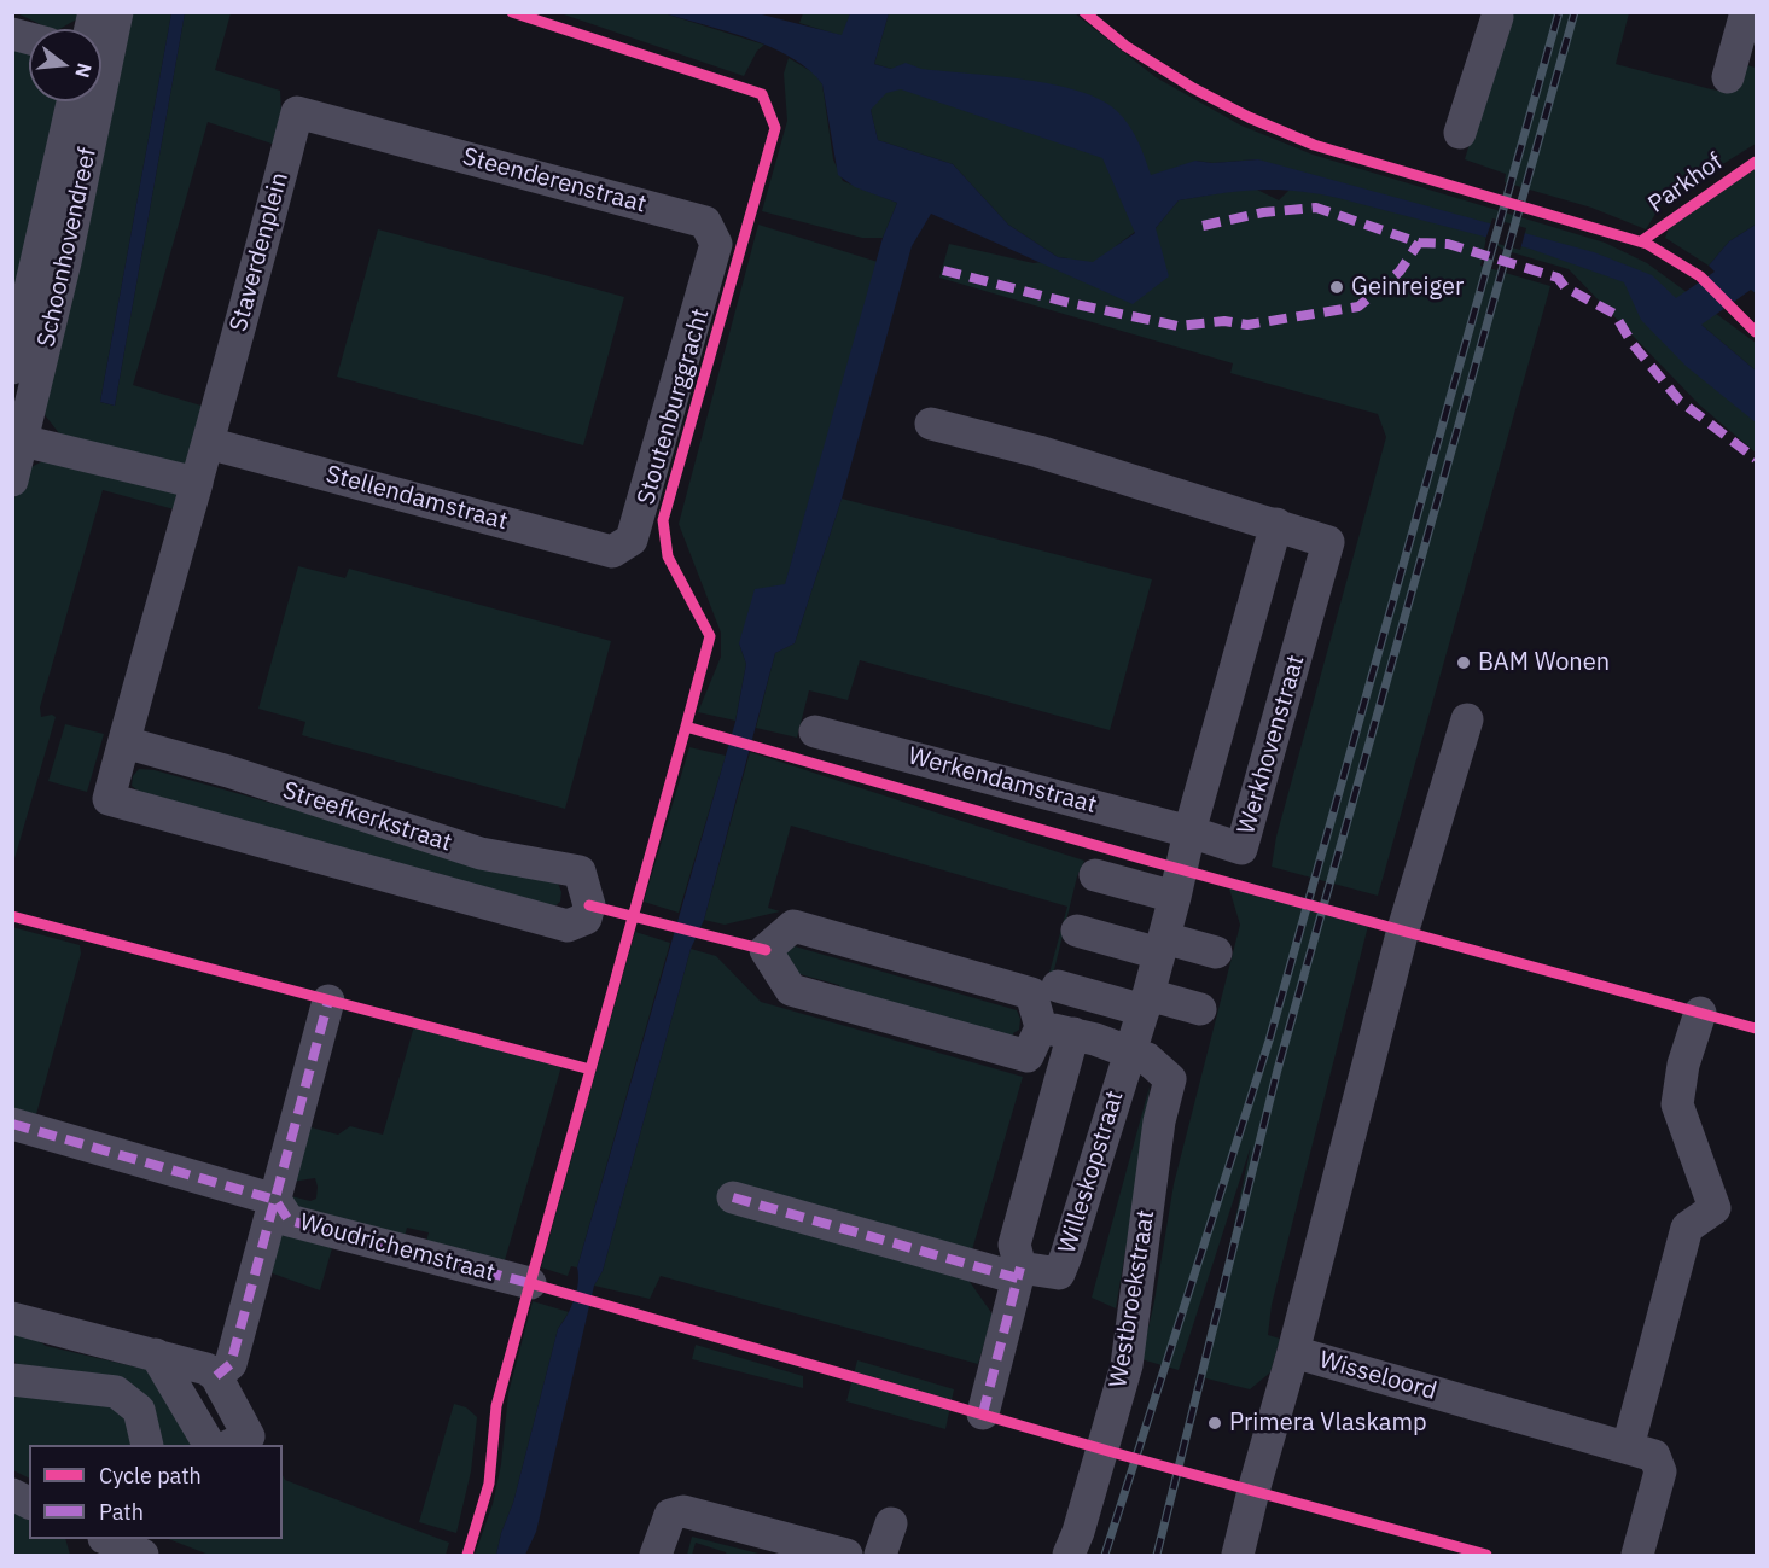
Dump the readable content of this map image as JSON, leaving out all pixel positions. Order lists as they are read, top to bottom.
{
  "streets": {
    "street": [
      "Steenderenstraat",
      "Schoonhovendreef",
      "Staverdenplein",
      "Stoutenburggracht",
      "Stellendamstraat",
      "Werkhovenstraat",
      "Werkendamstraat",
      "Streefkerkstraat",
      "Willeskopstraat",
      "Woudrichemstraat",
      "Westbroekstraat",
      "Wisseloord"
    ],
    "cycle path": ["Parkhof"]
  },
  "crossings": [
    ["Steenderenstraat", "Staverdenplein"],
    ["Steenderenstraat", "Stoutenburggracht"],
    ["Staverdenplein", "Stellendamstraat"],
    ["Staverdenplein", "Streefkerkstraat"],
    ["Stoutenburggracht", "Stellendamstraat"],
    ["Werkhovenstraat", "Werkendamstraat"],
    ["Willeskopstraat", "Westbroekstraat"]
  ],
  "places": ["Geinreiger", "BAM Wonen", "Primera Vlaskamp"],
  "legend": ["Cycle path", "Path"],
  "north": "right"
}
